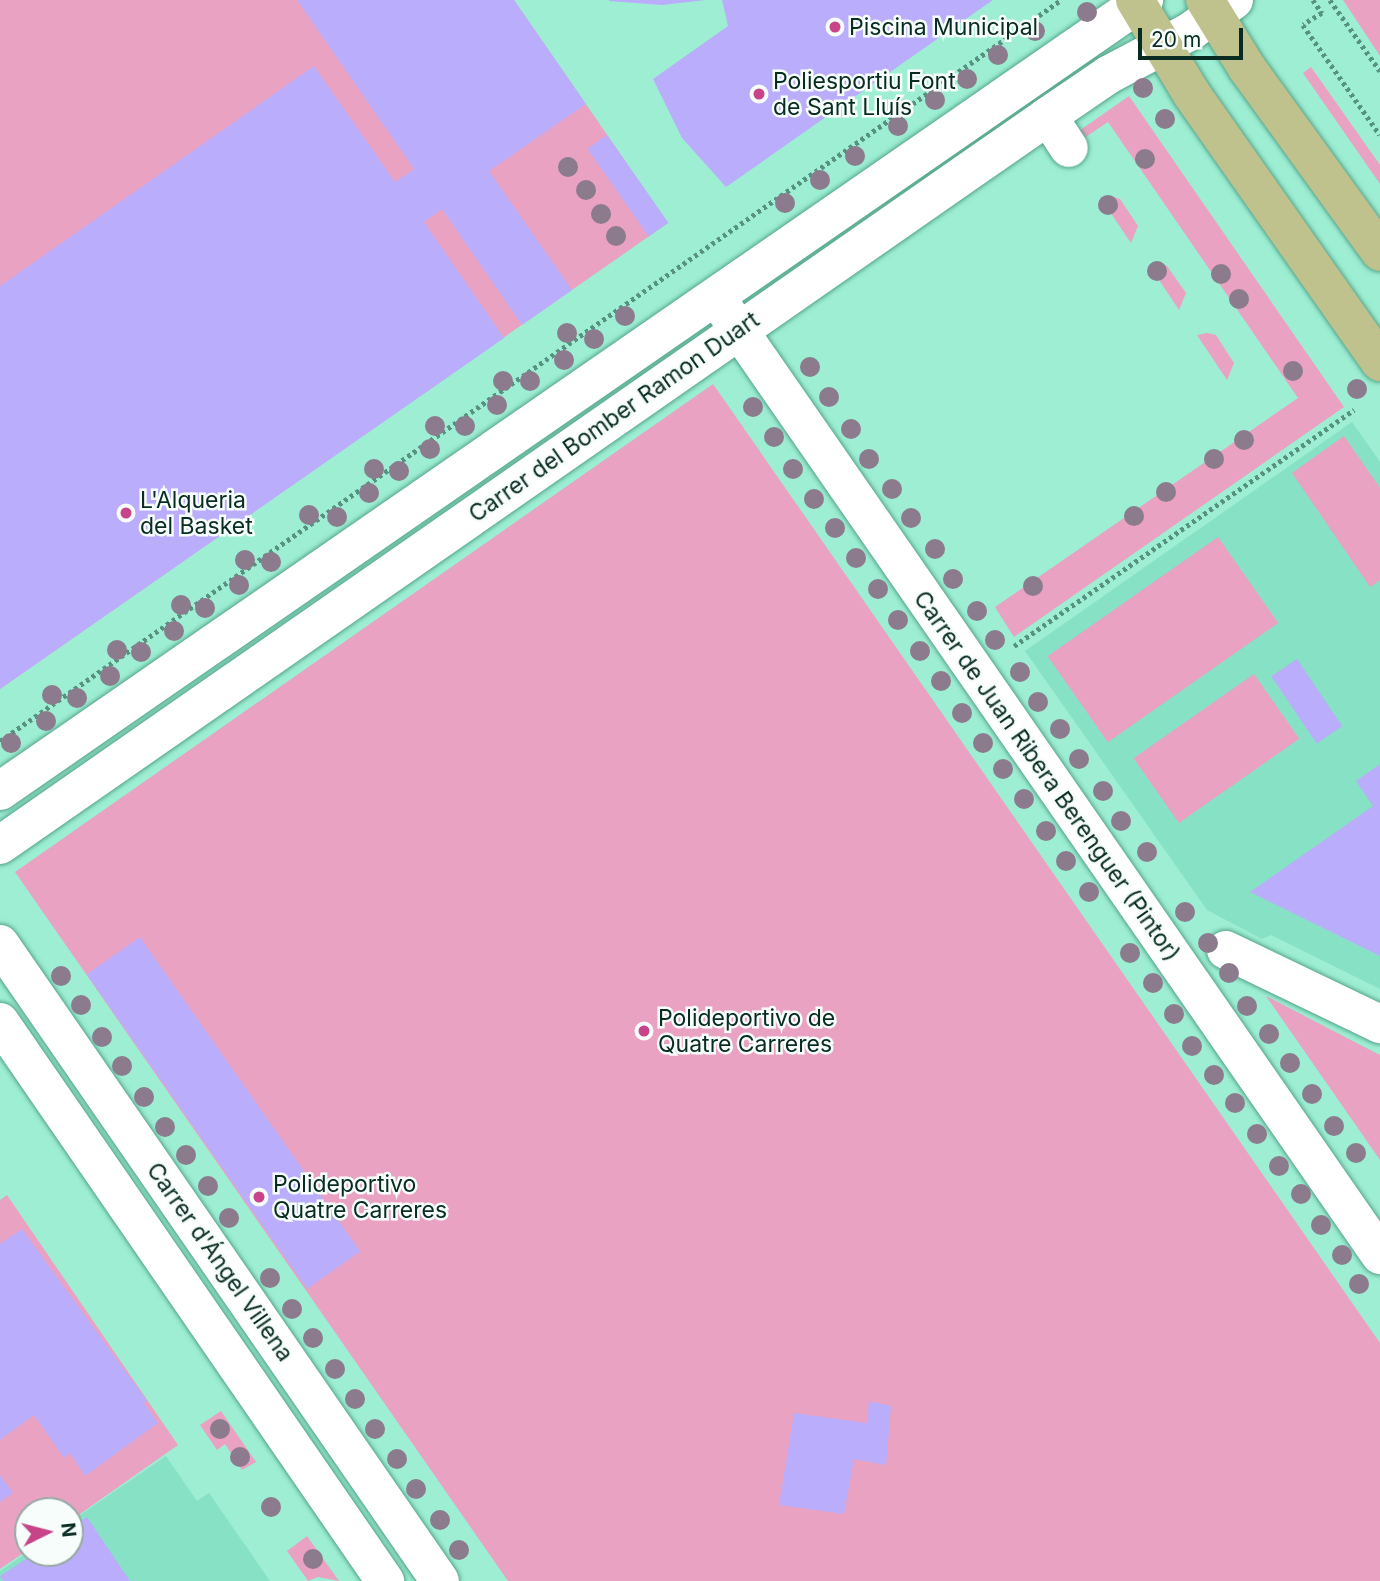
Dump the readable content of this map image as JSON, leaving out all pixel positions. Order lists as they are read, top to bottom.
{
  "streets": {
    "street": ["Carrer del Bomber Ramon Duart", "Carrer de Juan Ribera Berenguer (Pintor)", "Carrer d'Ángel Villena"]
  },
  "crossings": [
    ["Carrer del Bomber Ramon Duart", "Carrer de Juan Ribera Berenguer (Pintor)"]
  ],
  "places": [
    "Piscina Municipal",
    "Poliesportiu Font de Sant Lluís",
    "L'Alqueria del Basket",
    "Polideportivo de Quatre Carreres",
    "Polideportivo Quatre Carreres"
  ],
  "scale_bar": "20 m",
  "north": "right"
}
